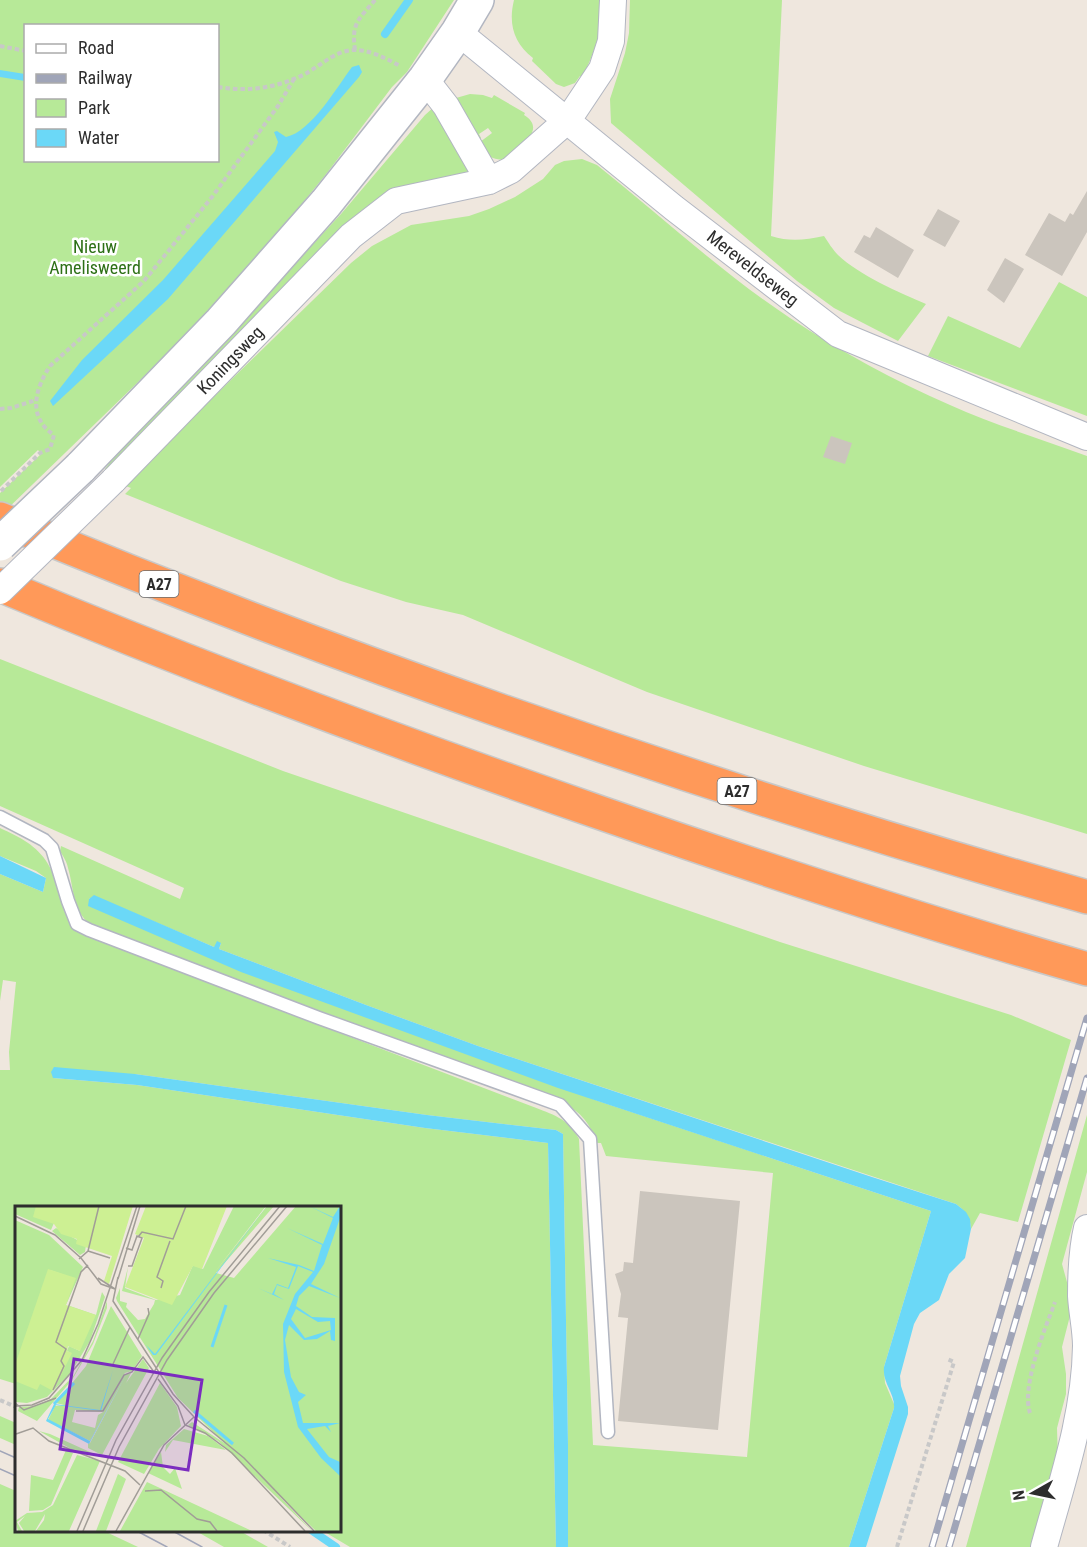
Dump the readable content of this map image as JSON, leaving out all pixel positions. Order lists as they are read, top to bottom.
{
  "streets": {
    "highway": ["A27"],
    "main road": ["Koningsweg"],
    "street": ["Mereveldseweg"]
  },
  "crossings": [
    ["Mereveldseweg", "Koningsweg"]
  ],
  "parks": ["Nieuw Amelisweerd"],
  "legend": [
    "Road",
    "Railway",
    "Park",
    "Water"
  ],
  "north": "left"
}
